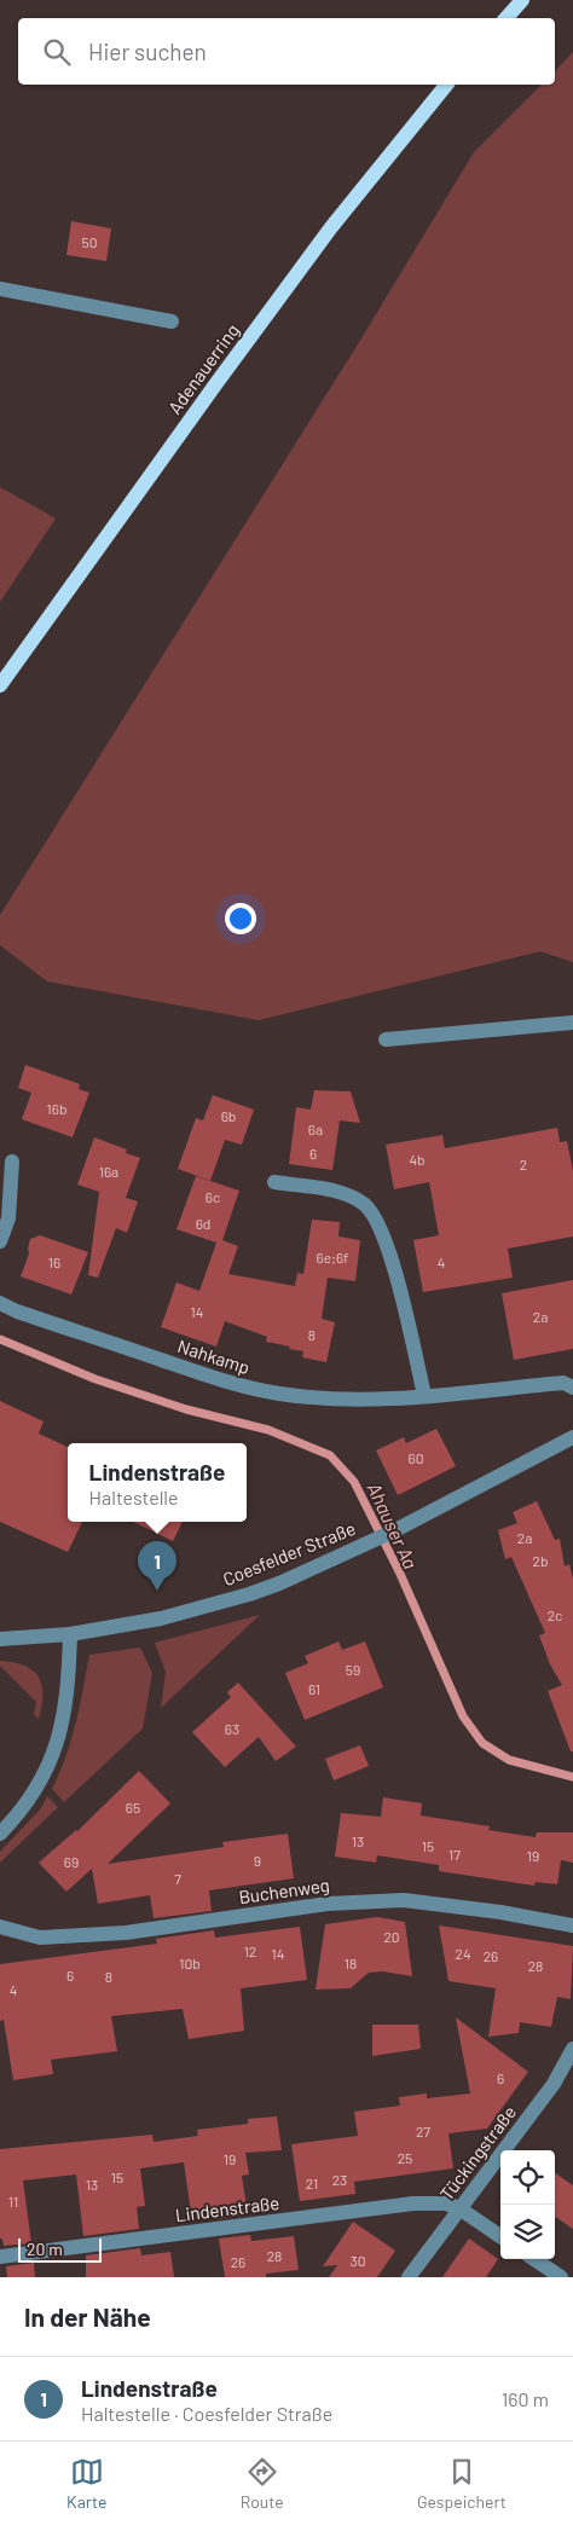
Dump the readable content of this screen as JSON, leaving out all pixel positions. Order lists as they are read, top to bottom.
{
  "streets": {
    "main road": ["Adenauerring"],
    "street": [
      "Nahkamp",
      "Coesfelder Straße",
      "Buchenweg",
      "Tückingstraße",
      "Lindenstraße"
    ]
  },
  "crossings": [
    ["Tückingstraße", "Lindenstraße"]
  ],
  "water": ["Ahauser Aa"],
  "house_numbers": [
    "50",
    "16b",
    "6b",
    "6a",
    "6",
    "4b",
    "2",
    "16a",
    "6c",
    "6d",
    "6e;6f",
    "16",
    "4",
    "14",
    "2a",
    "8",
    "60",
    "2a",
    "2b",
    "2c",
    "59",
    "61",
    "63",
    "65",
    "13",
    "15",
    "17",
    "19",
    "9",
    "69",
    "7",
    "20",
    "12",
    "14",
    "24",
    "26",
    "10b",
    "18",
    "28",
    "6",
    "8",
    "4",
    "6",
    "27",
    "25",
    "19",
    "15",
    "23",
    "21",
    "13",
    "11",
    "28",
    "30",
    "26"
  ],
  "scale_bar": "20 m",
  "page": {
    "search": "Hier suchen",
    "popup": ["Lindenstraße", "Haltestelle"],
    "pins": "1",
    "scale": "20 m",
    "heading": "In der Nähe",
    "list": [
      {
        "mark": "1",
        "name": "Lindenstraße",
        "note": "Haltestelle · Coesfelder Straße",
        "value": "160 m"
      }
    ],
    "nav": ["Karte", "Route", "Gespeichert"]
  }
}
